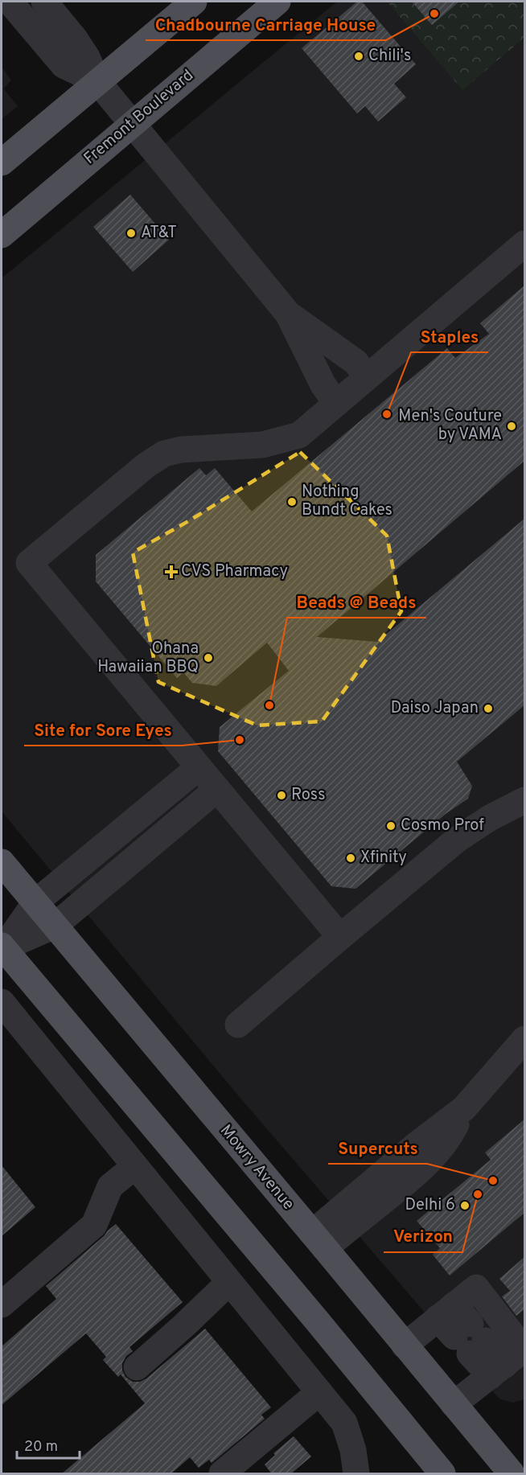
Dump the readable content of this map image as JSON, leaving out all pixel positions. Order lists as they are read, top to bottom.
{
  "streets": {
    "main road": ["Fremont Boulevard", "Mowry Avenue"]
  },
  "places": {
    "other": [
      "Chadbourne Carriage House",
      "Chili's",
      "AT&T",
      "Staples",
      "Men's Couture by VAMA",
      "Nothing Bundt Cakes",
      "Ohana Hawaiian BBQ",
      "Beads @ Beads",
      "Daiso Japan",
      "Site for Sore Eyes",
      "Ross",
      "Cosmo Prof",
      "Xfinity",
      "Supercuts",
      "Verizon",
      "Delhi 6"
    ],
    "health": ["CVS Pharmacy"]
  },
  "scale_bar": "20 m"
}
